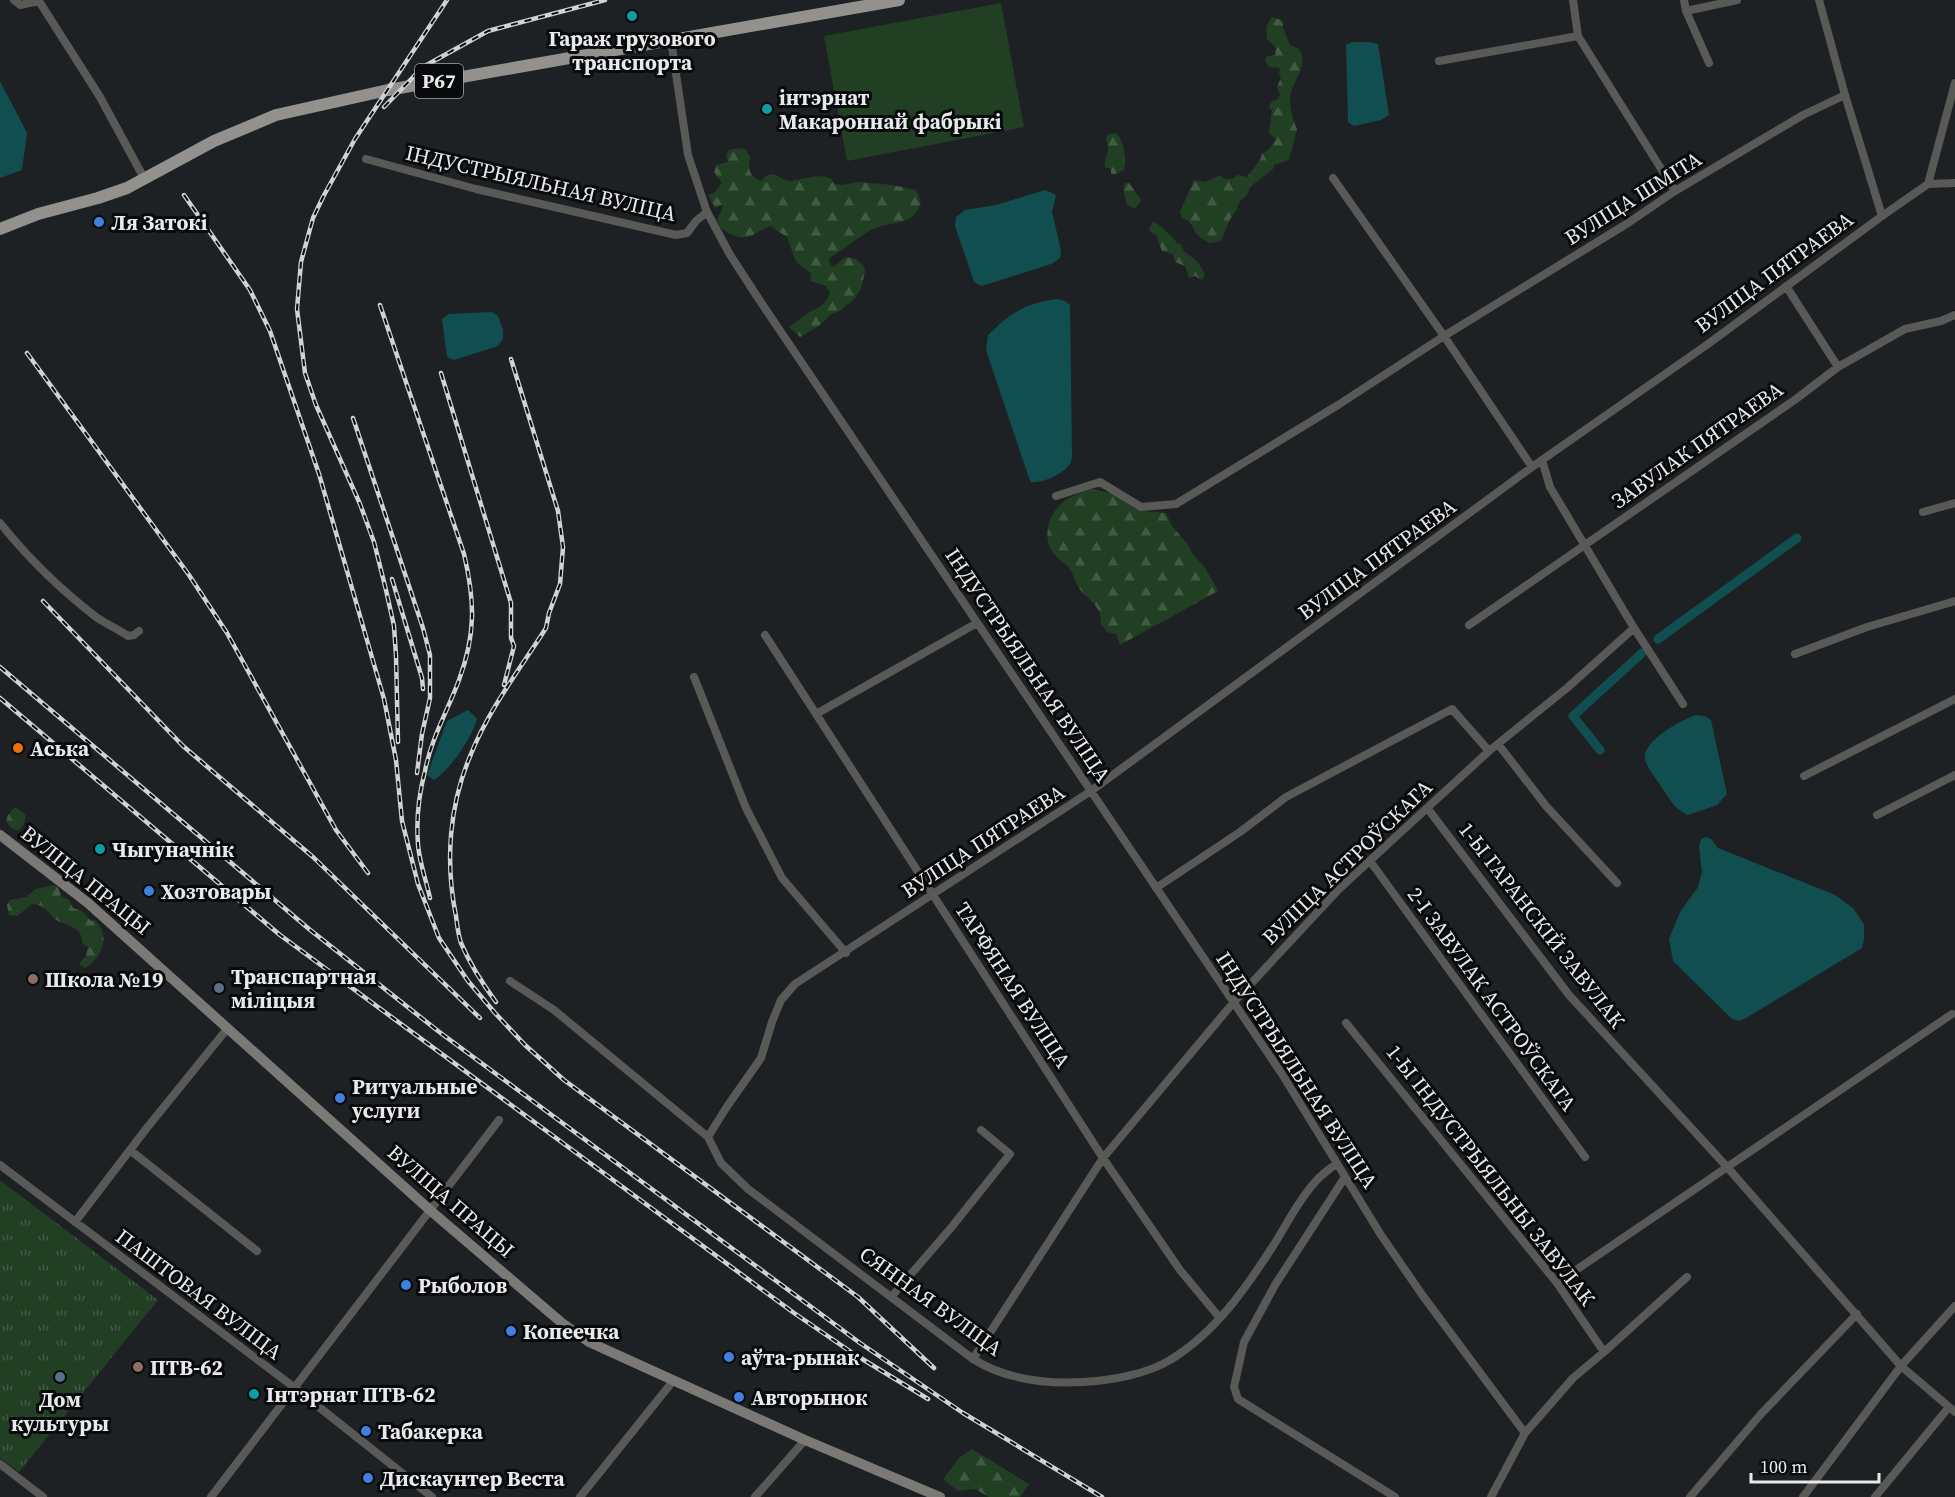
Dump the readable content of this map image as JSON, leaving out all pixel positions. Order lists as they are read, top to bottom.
{
  "streets": {
    "main road": ["Р67", "ВУЛІЦА ПРАЦЫ"],
    "street": [
      "ІНДУСТРЫЯЛЬНАЯ ВУЛІЦА",
      "ВУЛІЦА ШМІТА",
      "ВУЛІЦА ПЯТРАЕВА",
      "ЗАВУЛАК ПЯТРАЕВА",
      "ВУЛІЦА АСТРОЎСКАГА",
      "1-Ы ГАРАНСКІЙ ЗАВУЛАК",
      "ТАРФЯНАЯ ВУЛІЦА",
      "2-І ЗАВУЛАК АСТРОЎСКАГА",
      "1-Ы ІНДУСТРЫЯЛЬНЫ ЗАВУЛАК",
      "ПАШТОВАЯ ВУЛІЦА",
      "СЯННАЯ ВУЛІЦА"
    ]
  },
  "crossings": [
    ["ІНДУСТРЫЯЛЬНАЯ ВУЛІЦА", "ВУЛІЦА ПЯТРАЕВА"],
    ["ІНДУСТРЫЯЛЬНАЯ ВУЛІЦА", "ВУЛІЦА АСТРОЎСКАГА"],
    ["ІНДУСТРЫЯЛЬНАЯ ВУЛІЦА", "СЯННАЯ ВУЛІЦА"],
    ["ВУЛІЦА ПЯТРАЕВА", "ТАРФЯНАЯ ВУЛІЦА"],
    ["ВУЛІЦА ПЯТРАЕВА", "СЯННАЯ ВУЛІЦА"],
    ["ВУЛІЦА АСТРОЎСКАГА", "1-Ы ГАРАНСКІЙ ЗАВУЛАК"],
    ["ВУЛІЦА АСТРОЎСКАГА", "ТАРФЯНАЯ ВУЛІЦА"],
    ["ВУЛІЦА АСТРОЎСКАГА", "2-І ЗАВУЛАК АСТРОЎСКАГА"],
    ["ВУЛІЦА АСТРОЎСКАГА", "СЯННАЯ ВУЛІЦА"],
    ["ТАРФЯНАЯ ВУЛІЦА", "СЯННАЯ ВУЛІЦА"]
  ],
  "places": [
    "Гараж грузового транспорта",
    "інтэрнат Макароннай фабрыкі",
    "Ля Затокі",
    "Аська",
    "Чыгуначнік",
    "Хозтовары",
    "Школа №19",
    "Транспартная міліцыя",
    "Ритуальные услуги",
    "Рыболов",
    "Копеечка",
    "аўта-рынак",
    "ПТВ-62",
    "Дом культуры",
    "Інтэрнат ПТВ-62",
    "Авторынок",
    "Табакерка",
    "Дискаунтер Веста"
  ],
  "scale_bar": "100 m"
}
